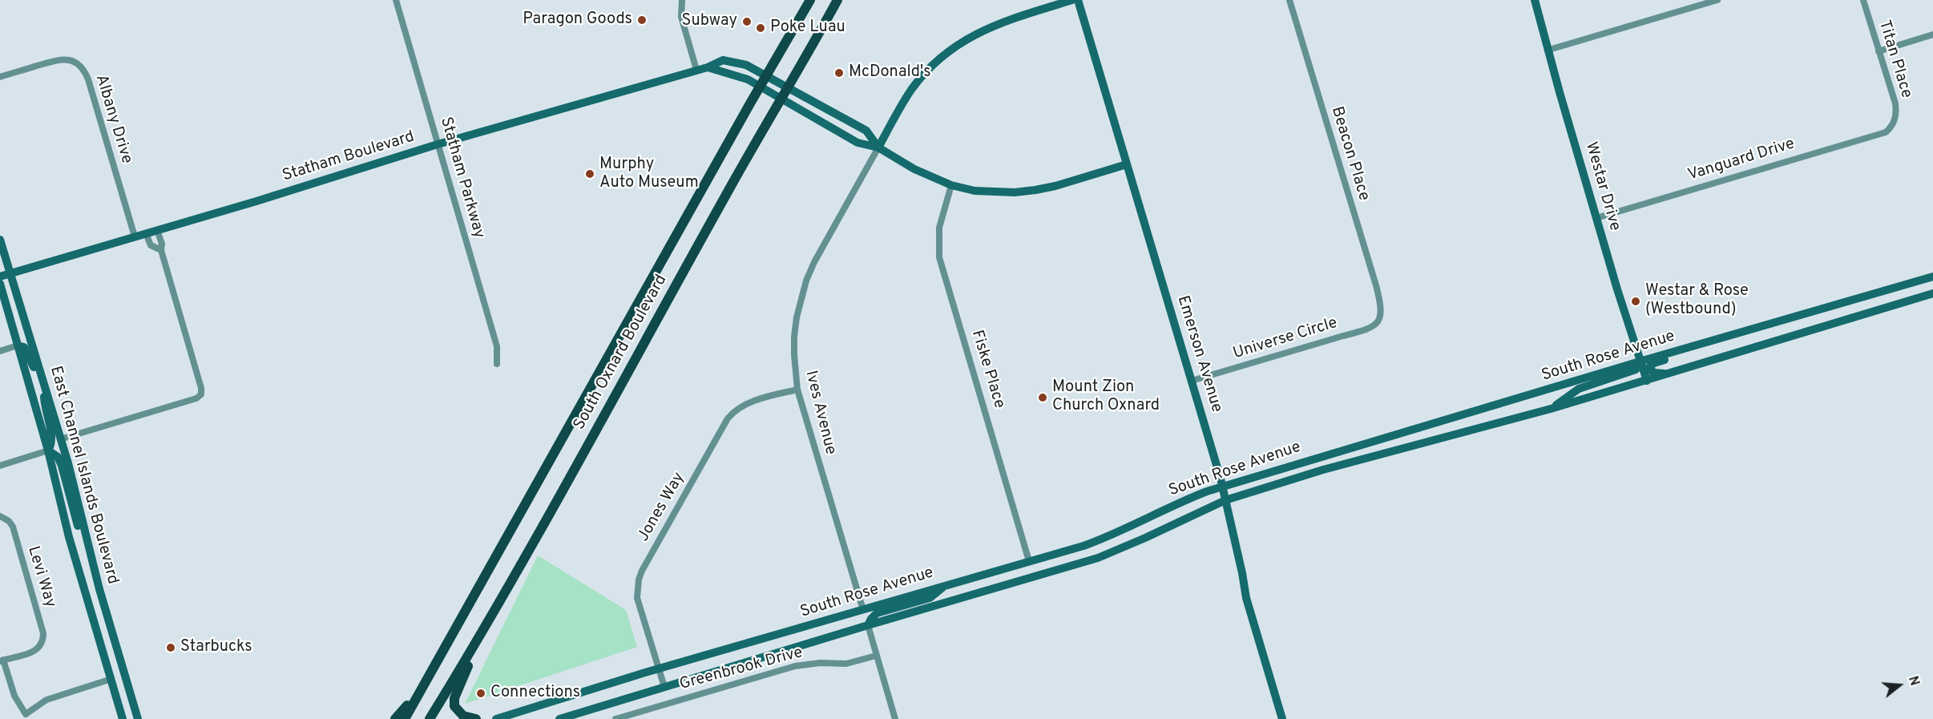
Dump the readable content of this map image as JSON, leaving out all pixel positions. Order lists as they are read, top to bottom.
{
  "streets": {
    "main road": [
      "Statham Boulevard",
      "Westar Drive",
      "South Oxnard Boulevard",
      "Emerson Avenue",
      "South Rose Avenue",
      "East Channel Islands Boulevard"
    ],
    "street": [
      "Titan Place",
      "Albany Drive",
      "Beacon Place",
      "Vanguard Drive",
      "Statham Parkway",
      "Universe Circle",
      "Fiske Place",
      "Ives Avenue",
      "Jones Way",
      "Levi Way",
      "Greenbrook Drive"
    ]
  },
  "crossings": [
    ["Titan Place", "Vanguard Drive"],
    ["Albany Drive", "Statham Boulevard"],
    ["Beacon Place", "Universe Circle"],
    ["Statham Boulevard", "Statham Parkway"],
    ["Statham Boulevard", "South Oxnard Boulevard"],
    ["Statham Boulevard", "Emerson Avenue"],
    ["Statham Boulevard", "Fiske Place"],
    ["Statham Boulevard", "Ives Avenue"],
    ["Statham Boulevard", "East Channel Islands Boulevard"],
    ["Vanguard Drive", "Westar Drive"],
    ["Westar Drive", "South Rose Avenue"],
    ["Universe Circle", "Emerson Avenue"],
    ["Emerson Avenue", "South Rose Avenue"],
    ["South Rose Avenue", "Fiske Place"],
    ["South Rose Avenue", "Ives Avenue"],
    ["South Rose Avenue", "Jones Way"],
    ["Ives Avenue", "Jones Way"]
  ],
  "places": [
    "Paragon Goods",
    "Subway",
    "Poke Luau",
    "McDonald's",
    "Murphy Auto Museum",
    "Westar & Rose (Westbound)",
    "Mount Zion Church Oxnard",
    "Starbucks",
    "Connections"
  ],
  "north": "right"
}
